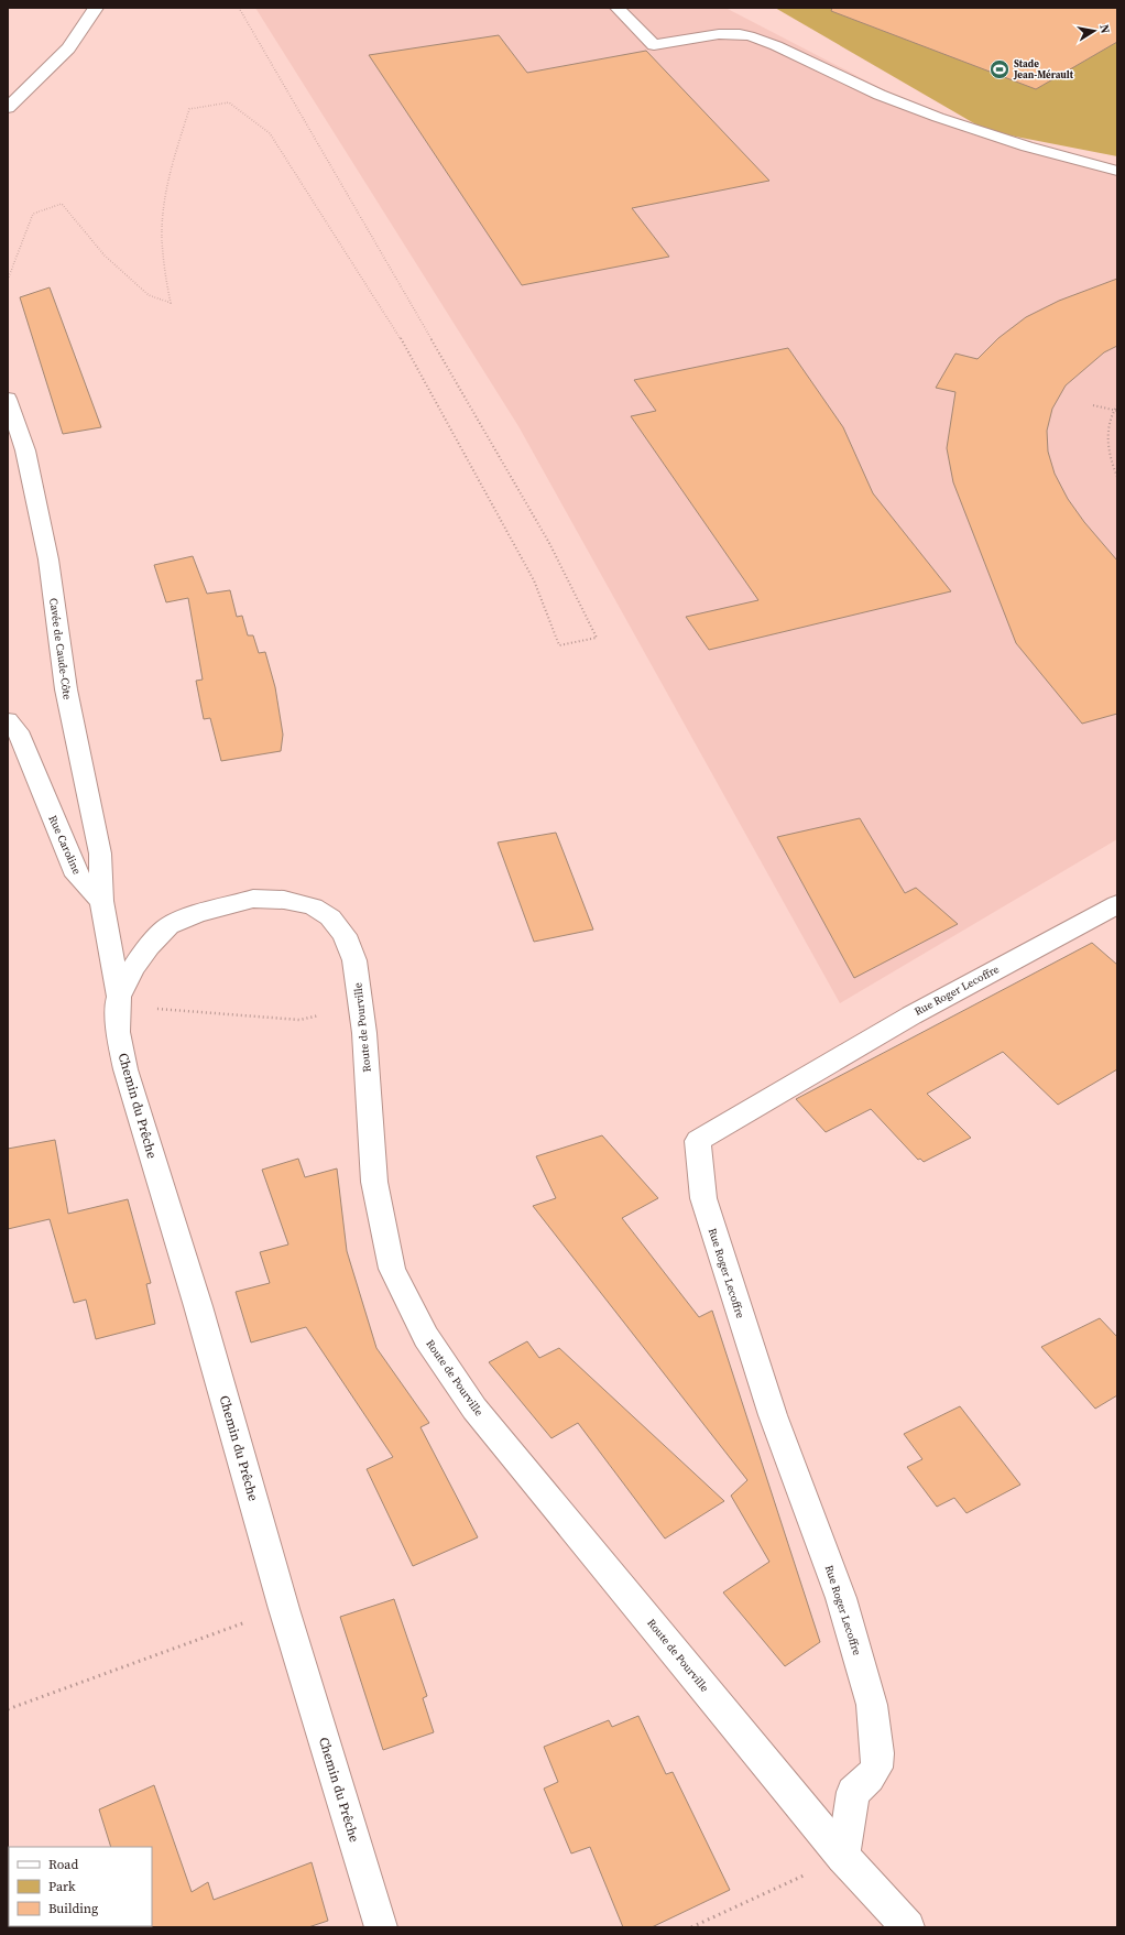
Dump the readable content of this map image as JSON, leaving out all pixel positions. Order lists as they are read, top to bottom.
{
  "streets": {
    "street": [
      "Cavée de Caude-Côte",
      "Rue Caroline",
      "Rue Roger Lecoffre",
      "Route de Pourville",
      "Chemin du Prêche"
    ]
  },
  "crossings": [
    ["Cavée de Caude-Côte", "Rue Caroline"],
    ["Rue Roger Lecoffre", "Route de Pourville"],
    ["Route de Pourville", "Chemin du Prêche"]
  ],
  "places": {
    "sports": ["Stade Jean-Mérault"]
  },
  "legend": ["Road", "Park", "Building"],
  "north": "right"
}
